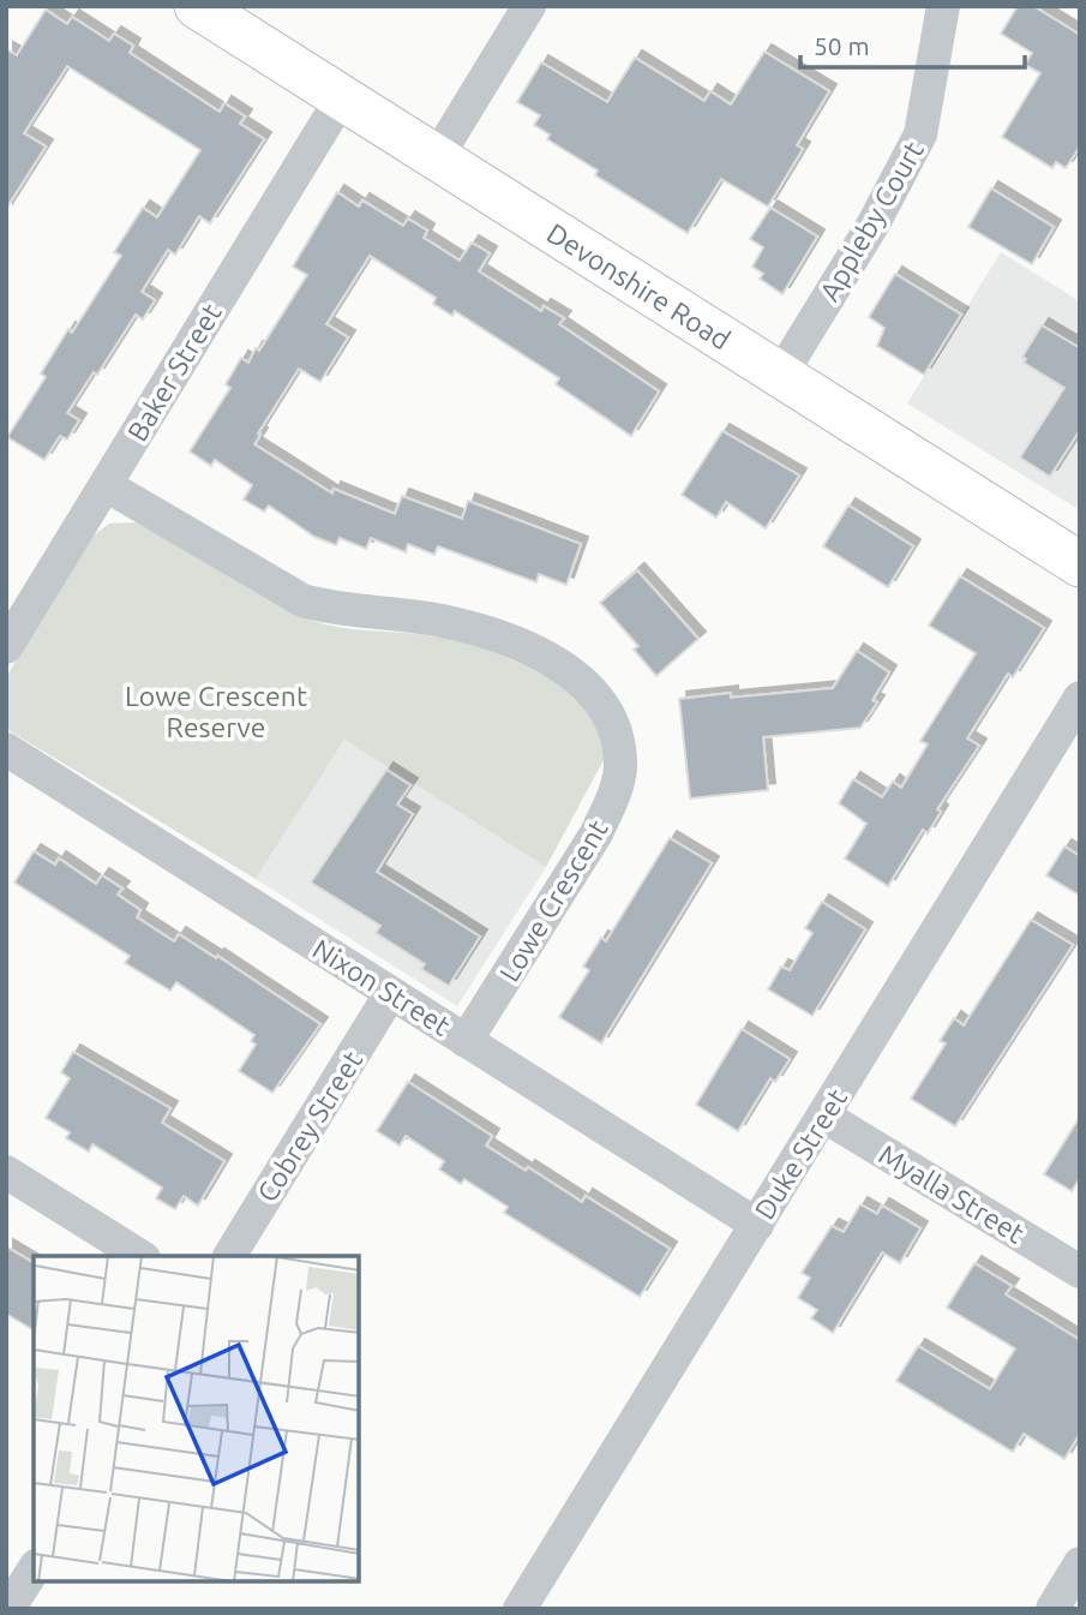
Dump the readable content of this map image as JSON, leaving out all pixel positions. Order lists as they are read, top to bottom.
{
  "streets": {
    "main road": ["Devonshire Road"],
    "street": [
      "Appleby Court",
      "Baker Street",
      "Lowe Crescent",
      "Nixon Street",
      "Cobrey Street",
      "Duke Street",
      "Myalla Street"
    ]
  },
  "crossings": [
    ["Appleby Court", "Devonshire Road"],
    ["Devonshire Road", "Baker Street"],
    ["Baker Street", "Lowe Crescent"],
    ["Lowe Crescent", "Nixon Street"],
    ["Nixon Street", "Cobrey Street"],
    ["Nixon Street", "Duke Street"],
    ["Duke Street", "Myalla Street"]
  ],
  "parks": ["Lowe Crescent Reserve"],
  "scale_bar": "50 m"
}
